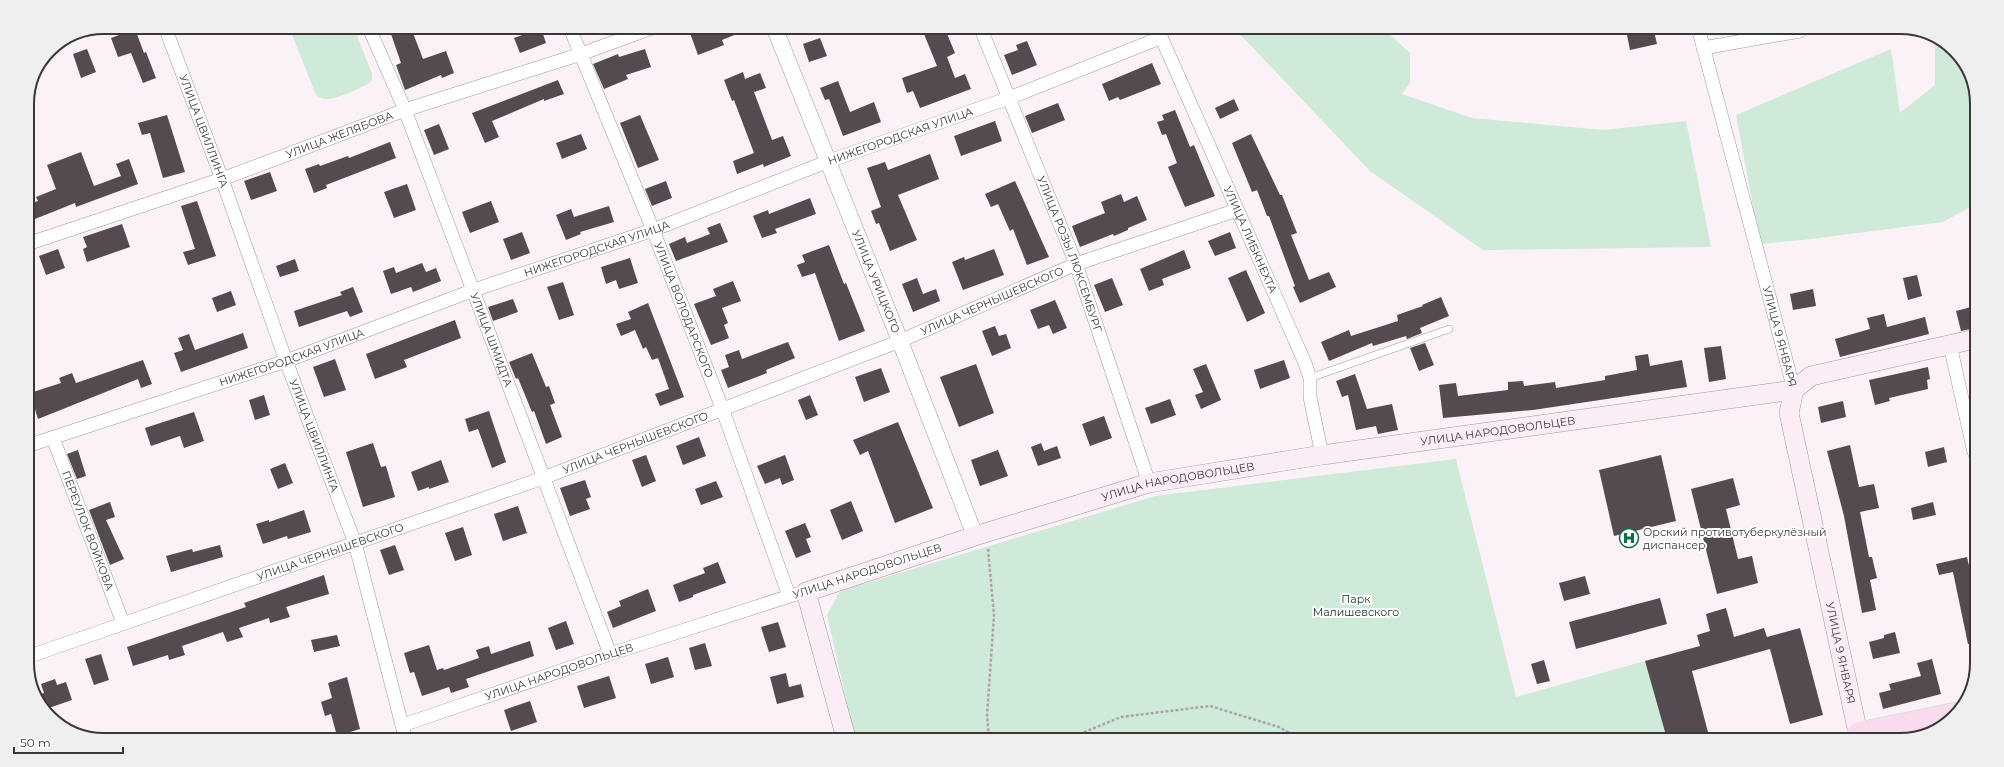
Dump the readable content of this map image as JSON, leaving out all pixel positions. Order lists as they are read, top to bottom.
{
  "streets": {
    "main road": ["УЛИЦА 9 ЯНВАРЯ", "УЛИЦА НАРОДОВОЛЬЦЕВ"],
    "street": [
      "УЛИЦА ЦВИЛЛИНГА",
      "УЛИЦА ЖЕЛЯБОВА",
      "НИЖЕГОРОДСКАЯ УЛИЦА",
      "УЛИЦА ЛИБКНЕХТА",
      "УЛИЦА РОЗЫ ЛЮКСЕМБУРГ",
      "УЛИЦА УРИЦКОГО",
      "УЛИЦА ЧЕРНЫШЕВСКОГО",
      "УЛИЦА ВОЛОДАРСКОГО",
      "УЛИЦА ШМИДТА",
      "ПЕРЕУЛОК ВОЙКОВА"
    ]
  },
  "crossings": [
    ["УЛИЦА ЦВИЛЛИНГА", "УЛИЦА ЖЕЛЯБОВА"],
    ["УЛИЦА ЦВИЛЛИНГА", "НИЖЕГОРОДСКАЯ УЛИЦА"],
    ["УЛИЦА ЦВИЛЛИНГА", "УЛИЦА ЧЕРНЫШЕВСКОГО"],
    ["УЛИЦА ЦВИЛЛИНГА", "УЛИЦА НАРОДОВОЛЬЦЕВ"],
    ["УЛИЦА ЖЕЛЯБОВА", "УЛИЦА ВОЛОДАРСКОГО"],
    ["УЛИЦА ЖЕЛЯБОВА", "УЛИЦА ШМИДТА"],
    ["НИЖЕГОРОДСКАЯ УЛИЦА", "УЛИЦА ЛИБКНЕХТА"],
    ["НИЖЕГОРОДСКАЯ УЛИЦА", "УЛИЦА РОЗЫ ЛЮКСЕМБУРГ"],
    ["НИЖЕГОРОДСКАЯ УЛИЦА", "УЛИЦА УРИЦКОГО"],
    ["НИЖЕГОРОДСКАЯ УЛИЦА", "УЛИЦА ВОЛОДАРСКОГО"],
    ["НИЖЕГОРОДСКАЯ УЛИЦА", "УЛИЦА ШМИДТА"],
    ["НИЖЕГОРОДСКАЯ УЛИЦА", "ПЕРЕУЛОК ВОЙКОВА"],
    ["УЛИЦА ЛИБКНЕХТА", "УЛИЦА ЧЕРНЫШЕВСКОГО"],
    ["УЛИЦА ЛИБКНЕХТА", "УЛИЦА НАРОДОВОЛЬЦЕВ"],
    ["УЛИЦА РОЗЫ ЛЮКСЕМБУРГ", "УЛИЦА ЧЕРНЫШЕВСКОГО"],
    ["УЛИЦА РОЗЫ ЛЮКСЕМБУРГ", "УЛИЦА НАРОДОВОЛЬЦЕВ"],
    ["УЛИЦА УРИЦКОГО", "УЛИЦА ЧЕРНЫШЕВСКОГО"],
    ["УЛИЦА УРИЦКОГО", "УЛИЦА НАРОДОВОЛЬЦЕВ"],
    ["УЛИЦА ЧЕРНЫШЕВСКОГО", "УЛИЦА ВОЛОДАРСКОГО"],
    ["УЛИЦА ЧЕРНЫШЕВСКОГО", "УЛИЦА ШМИДТА"],
    ["УЛИЦА ЧЕРНЫШЕВСКОГО", "ПЕРЕУЛОК ВОЙКОВА"],
    ["УЛИЦА ВОЛОДАРСКОГО", "УЛИЦА НАРОДОВОЛЬЦЕВ"],
    ["УЛИЦА 9 ЯНВАРЯ", "УЛИЦА НАРОДОВОЛЬЦЕВ"],
    ["УЛИЦА ШМИДТА", "УЛИЦА НАРОДОВОЛЬЦЕВ"]
  ],
  "parks": ["Парк Малишевского"],
  "places": {
    "hospital": ["Орский противотуберкулёзный диспансер"]
  },
  "scale_bar": "50 m"
}
